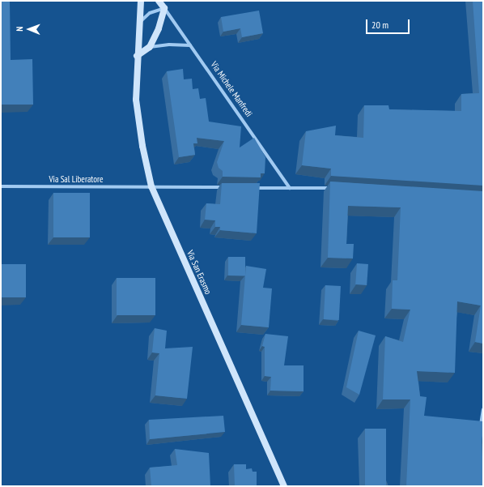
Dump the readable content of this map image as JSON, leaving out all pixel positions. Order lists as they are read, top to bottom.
{
  "streets": {
    "main road": ["Via Michele Manfredi", "Via San Erasmo"],
    "street": ["Via Sal Liberatore"]
  },
  "crossings": [
    ["Via Sal Liberatore", "Via San Erasmo"]
  ],
  "scale_bar": "20 m",
  "north": "left"
}
